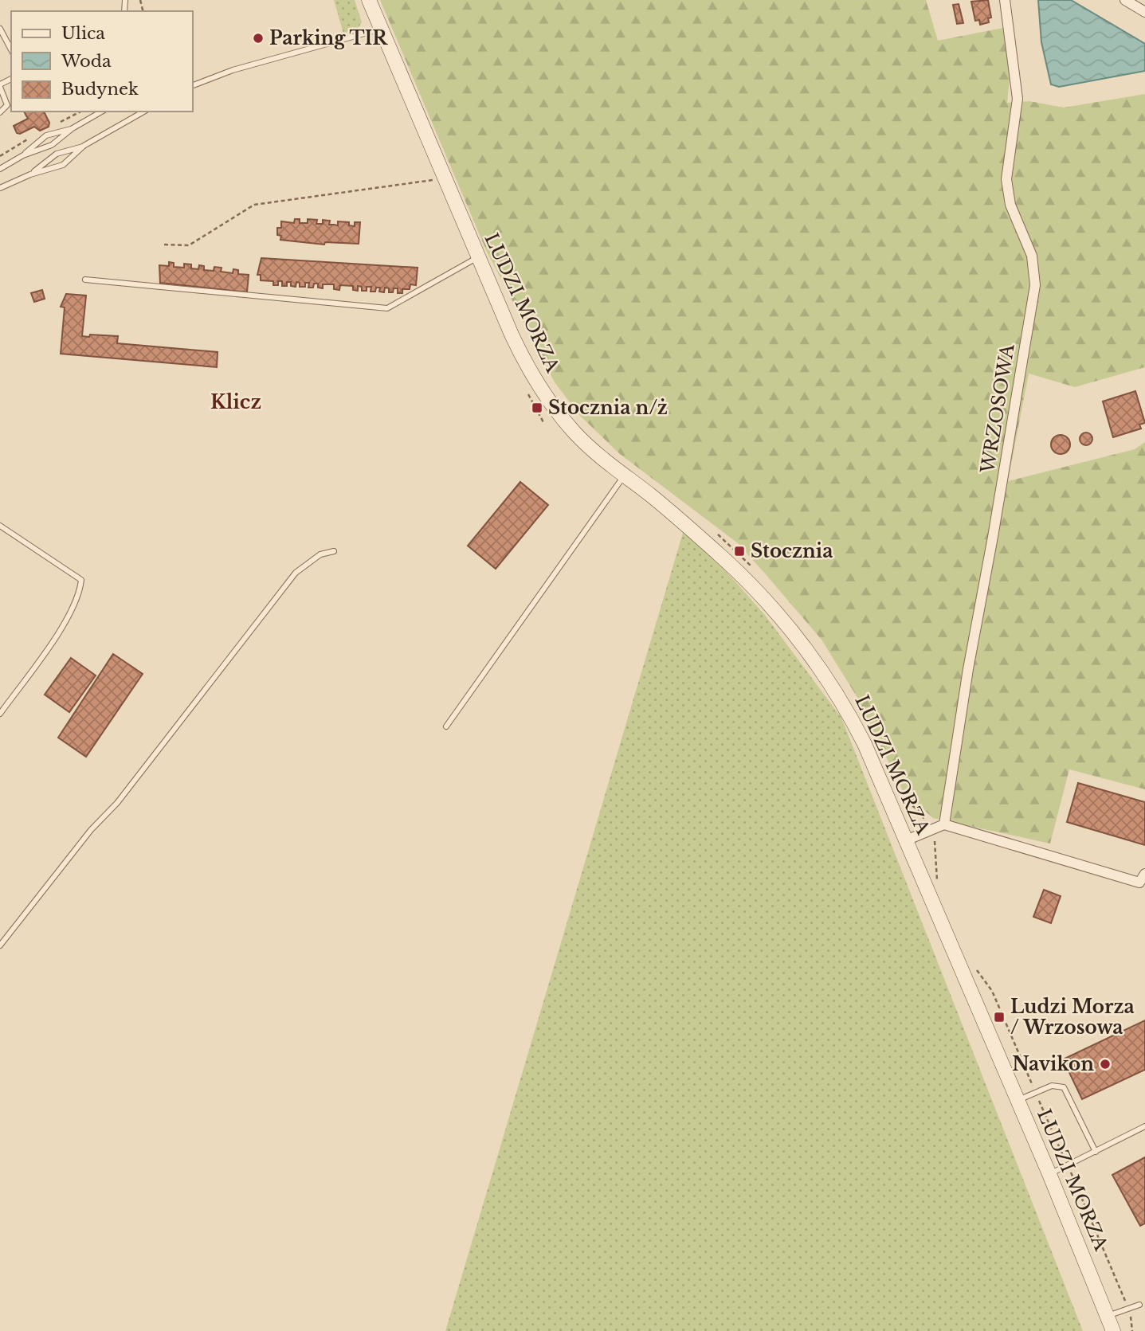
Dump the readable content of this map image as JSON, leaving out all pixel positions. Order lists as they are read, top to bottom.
{
  "streets": {
    "street": ["LUDZI MORZA", "WRZOSOWA"]
  },
  "districts": ["Klicz"],
  "places": {
    "other": ["Parking TIR", "Navikon"],
    "transit": ["Stocznia n/ż", "Stocznia", "Ludzi Morza / Wrzosowa"]
  },
  "legend": ["Ulica", "Woda", "Budynek"]
}
